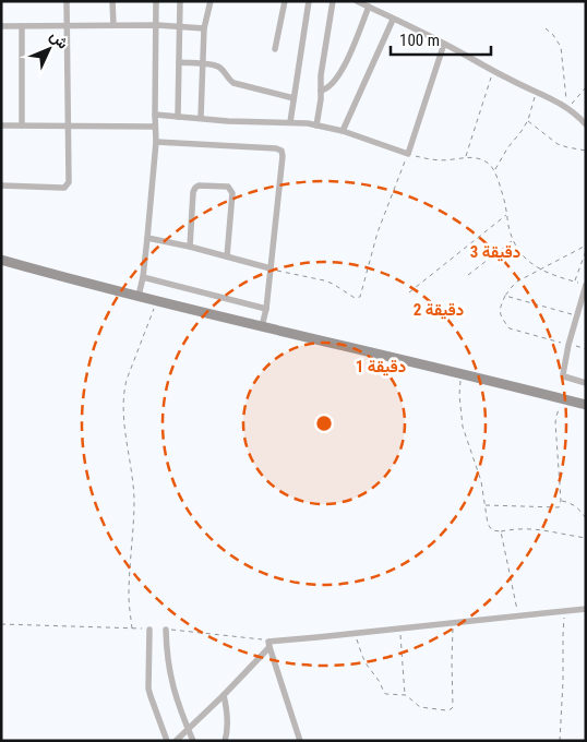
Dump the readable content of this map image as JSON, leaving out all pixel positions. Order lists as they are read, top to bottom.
{
  "scale_bar": "100 m",
  "north": "top right",
  "rings": ["3 دقيقة", "2 دقيقة", "1 دقيقة"]
}
